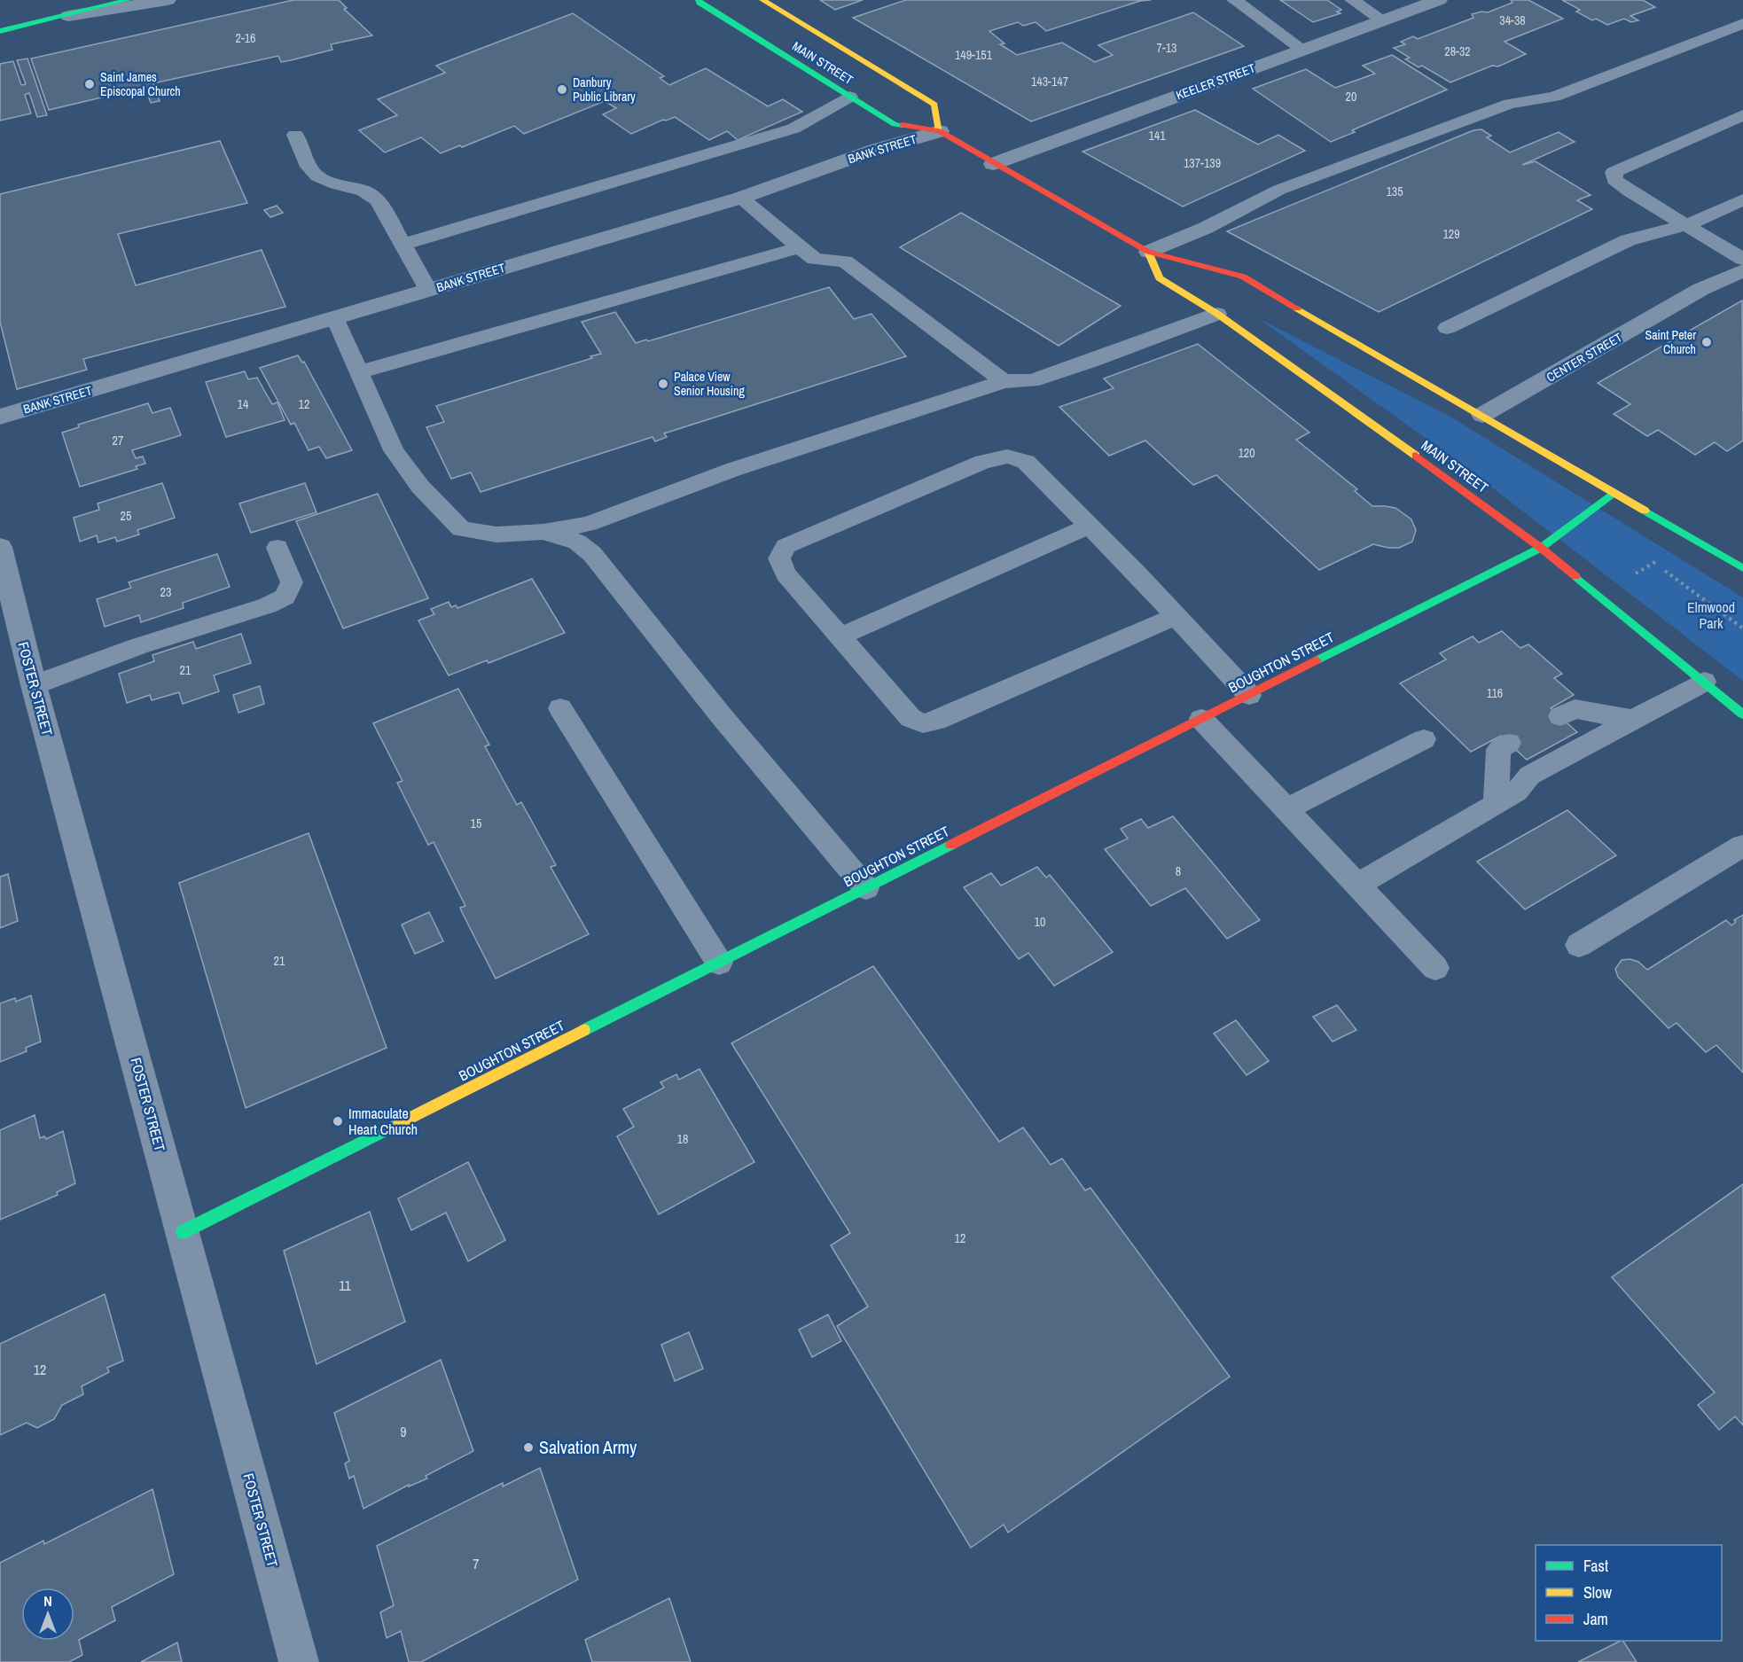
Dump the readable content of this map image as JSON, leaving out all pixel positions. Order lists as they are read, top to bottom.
{
  "streets": {
    "main road": ["MAIN STREET", "BOUGHTON STREET"],
    "street": [
      "KEELER STREET",
      "BANK STREET",
      "CENTER STREET",
      "FOSTER STREET"
    ]
  },
  "crossings": [
    ["MAIN STREET", "KEELER STREET"],
    ["MAIN STREET", "BANK STREET"],
    ["MAIN STREET", "CENTER STREET"],
    ["MAIN STREET", "BOUGHTON STREET"],
    ["BOUGHTON STREET", "FOSTER STREET"]
  ],
  "parks": ["Elmwood Park"],
  "places": [
    "Saint James Episcopal Church",
    "Danbury Public Library",
    "Saint Peter Church",
    "Palace View Senior Housing",
    "Immaculate Heart Church",
    "Salvation Army"
  ],
  "house_numbers": [
    "34-38",
    "2-16",
    "7-13",
    "28-32",
    "149-151",
    "143-147",
    "20",
    "141",
    "137-139",
    "135",
    "129",
    "14",
    "12",
    "27",
    "120",
    "25",
    "23",
    "21",
    "116",
    "15",
    "8",
    "10",
    "21",
    "18",
    "12",
    "11",
    "12",
    "9",
    "7"
  ],
  "legend": ["Fast", "Slow", "Jam"],
  "north": "top"
}
